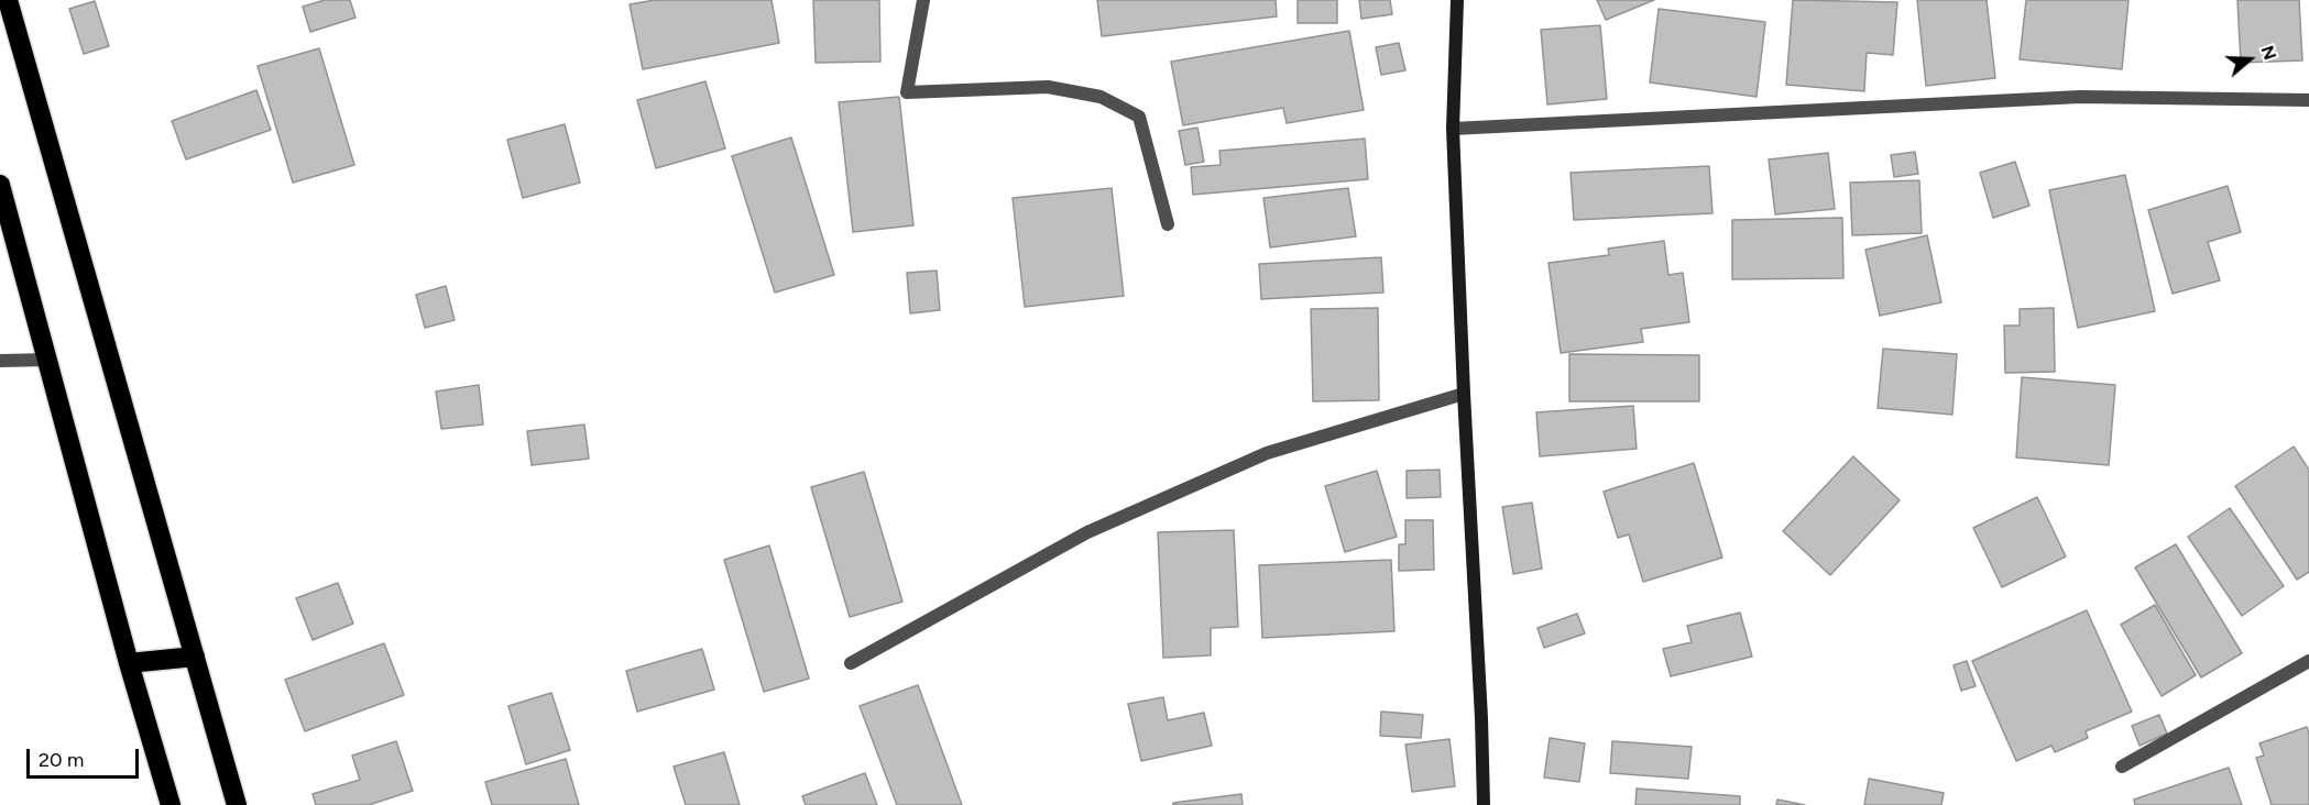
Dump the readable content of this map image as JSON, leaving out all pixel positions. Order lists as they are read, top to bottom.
{
  "scale_bar": "20 m",
  "north": "right"
}
